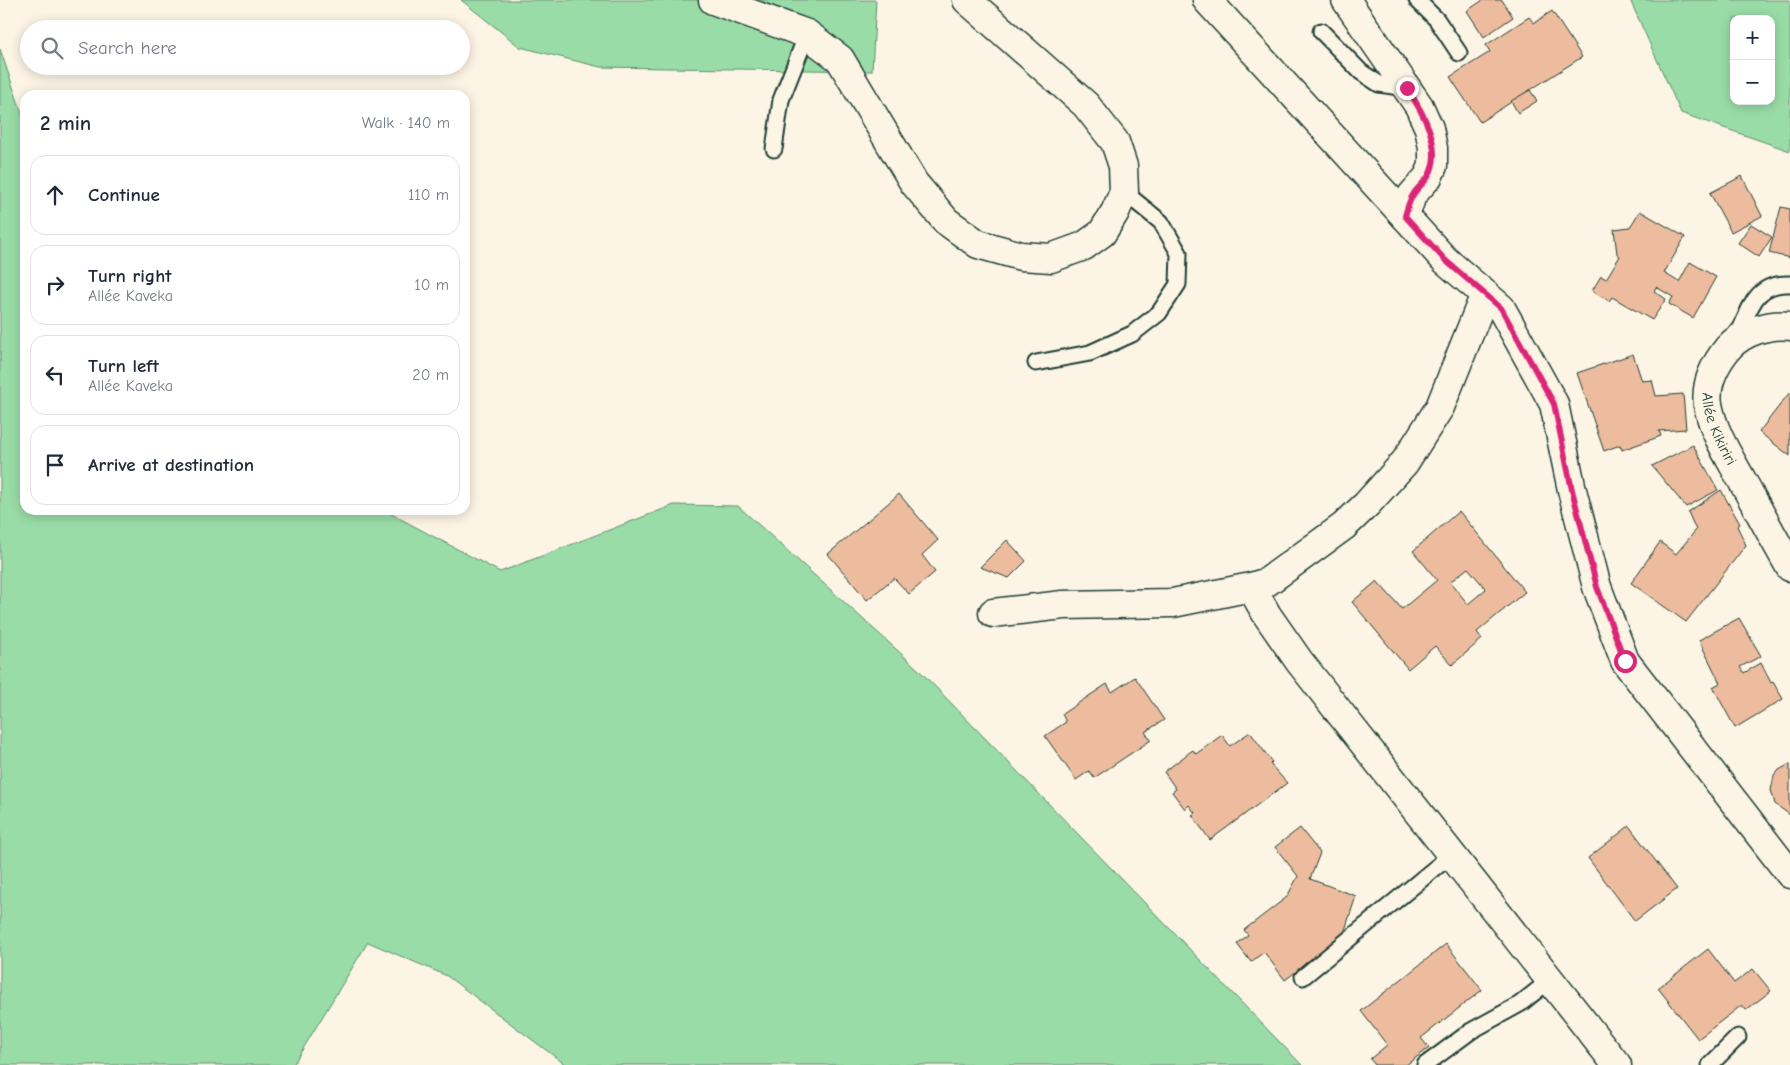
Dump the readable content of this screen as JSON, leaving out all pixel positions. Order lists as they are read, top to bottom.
{
  "streets": {
    "street": ["Allée Kikiriri"]
  },
  "page": {
    "map_buttons": ["+", "−"],
    "search": "Search here",
    "heading": ["2 min", "Walk · 140 m"],
    "list": [
      ["Continue", "110 m"],
      ["Turn right", "Allée Kaveka", "10 m"],
      ["Turn left", "Allée Kaveka", "20 m"],
      "Arrive at destination"
    ]
  }
}
